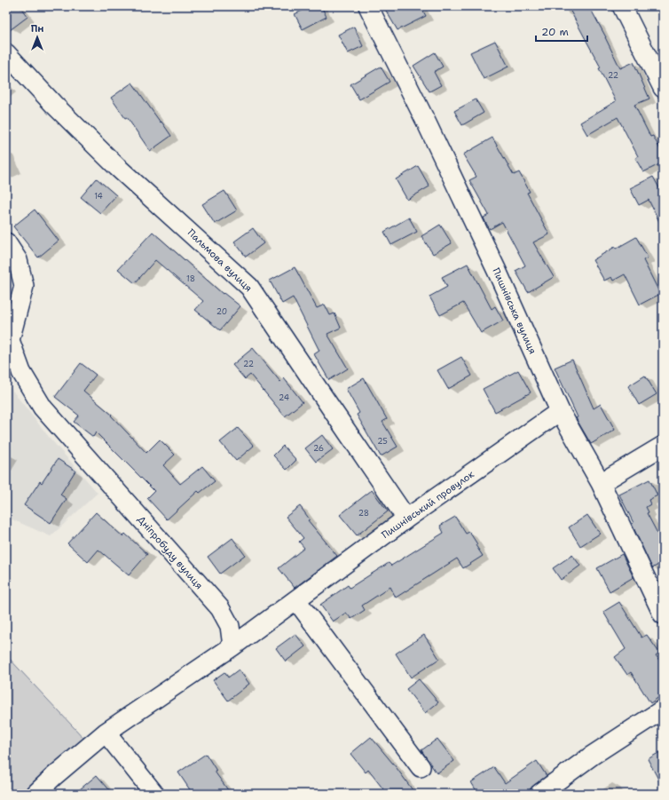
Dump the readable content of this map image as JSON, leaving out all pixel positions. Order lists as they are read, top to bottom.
{
  "streets": {
    "street": [
      "Пальмова вулиця",
      "Пишнівська вулиця",
      "Пишнівський провулок",
      "Дніпробуду вулиця"
    ]
  },
  "crossings": [
    ["Пальмова вулиця", "Пишнівський провулок"],
    ["Пишнівська вулиця", "Пишнівський провулок"],
    ["Пишнівський провулок", "Дніпробуду вулиця"]
  ],
  "house_numbers": [
    "22",
    "14",
    "18",
    "20",
    "22",
    "24",
    "25",
    "26",
    "28"
  ],
  "scale_bar": "20 m",
  "north": "top"
}
